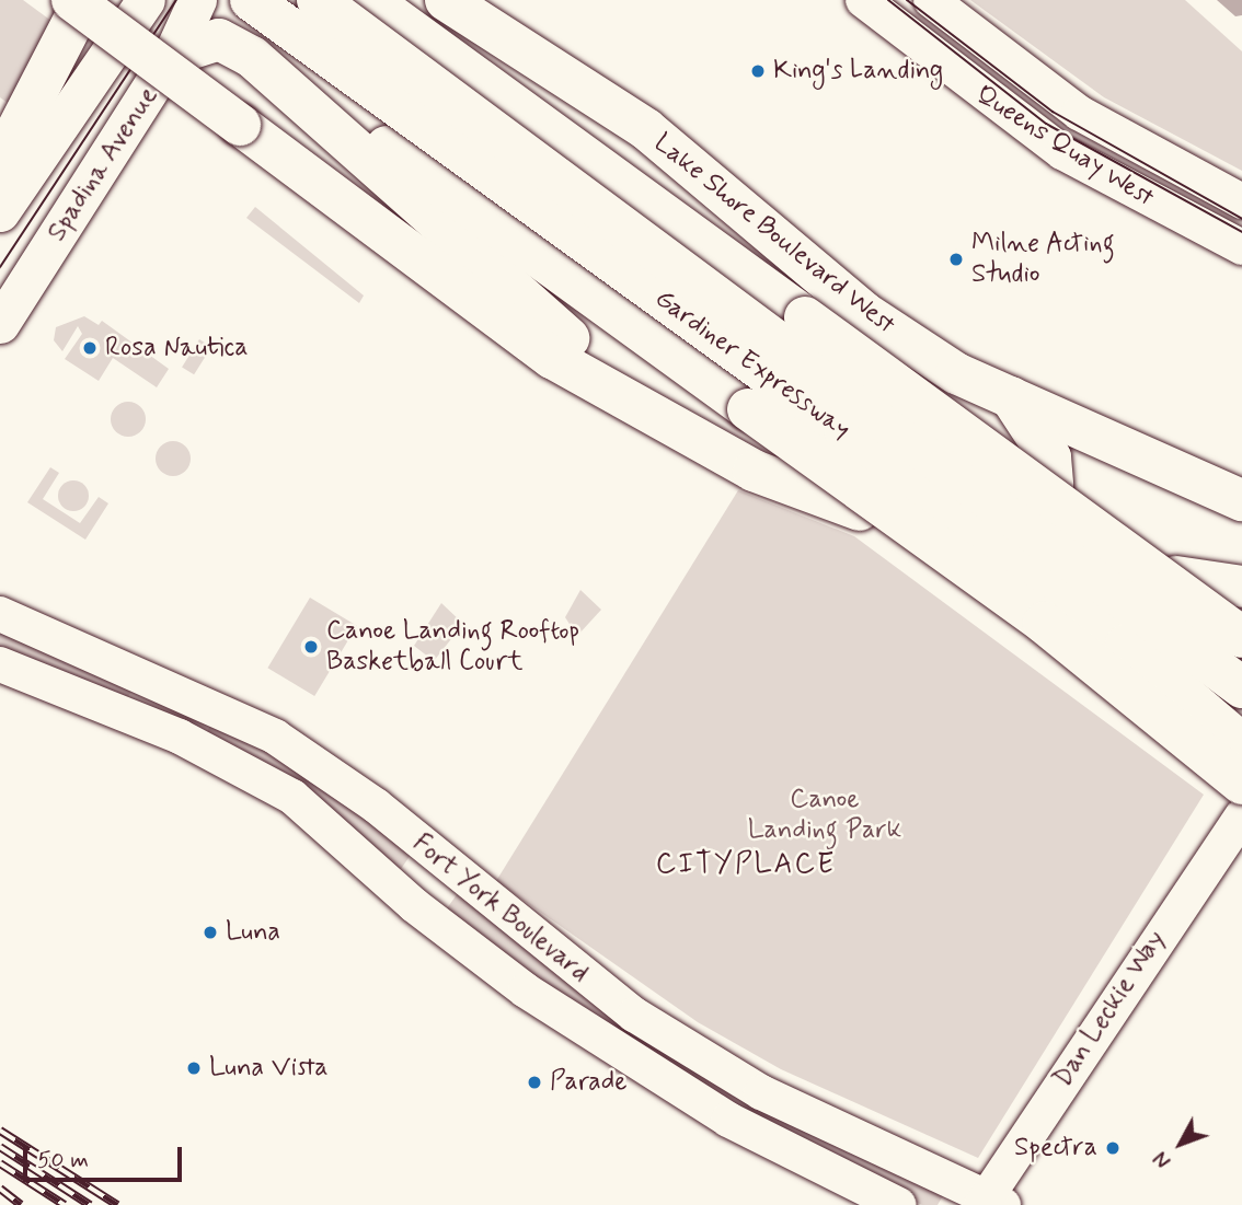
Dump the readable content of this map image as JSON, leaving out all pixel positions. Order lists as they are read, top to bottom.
{
  "streets": {
    "highway": ["Lake Shore Boulevard West", "Gardiner Expressway"],
    "main road": ["Spadina Avenue"],
    "street": ["Queens Quay West", "Fort York Boulevard", "Dan Leckie Way"]
  },
  "crossings": [
    ["Fort York Boulevard", "Dan Leckie Way"]
  ],
  "districts": ["CITYPLACE"],
  "parks": ["Canoe Landing Park"],
  "places": [
    "King's Landing",
    "Milne Acting Studio",
    "Rosa Nautica",
    "Canoe Landing Rooftop Basketball Court",
    "Luna",
    "Luna Vista",
    "Parade",
    "Spectra"
  ],
  "scale_bar": "50 m",
  "north": "bottom left"
}
